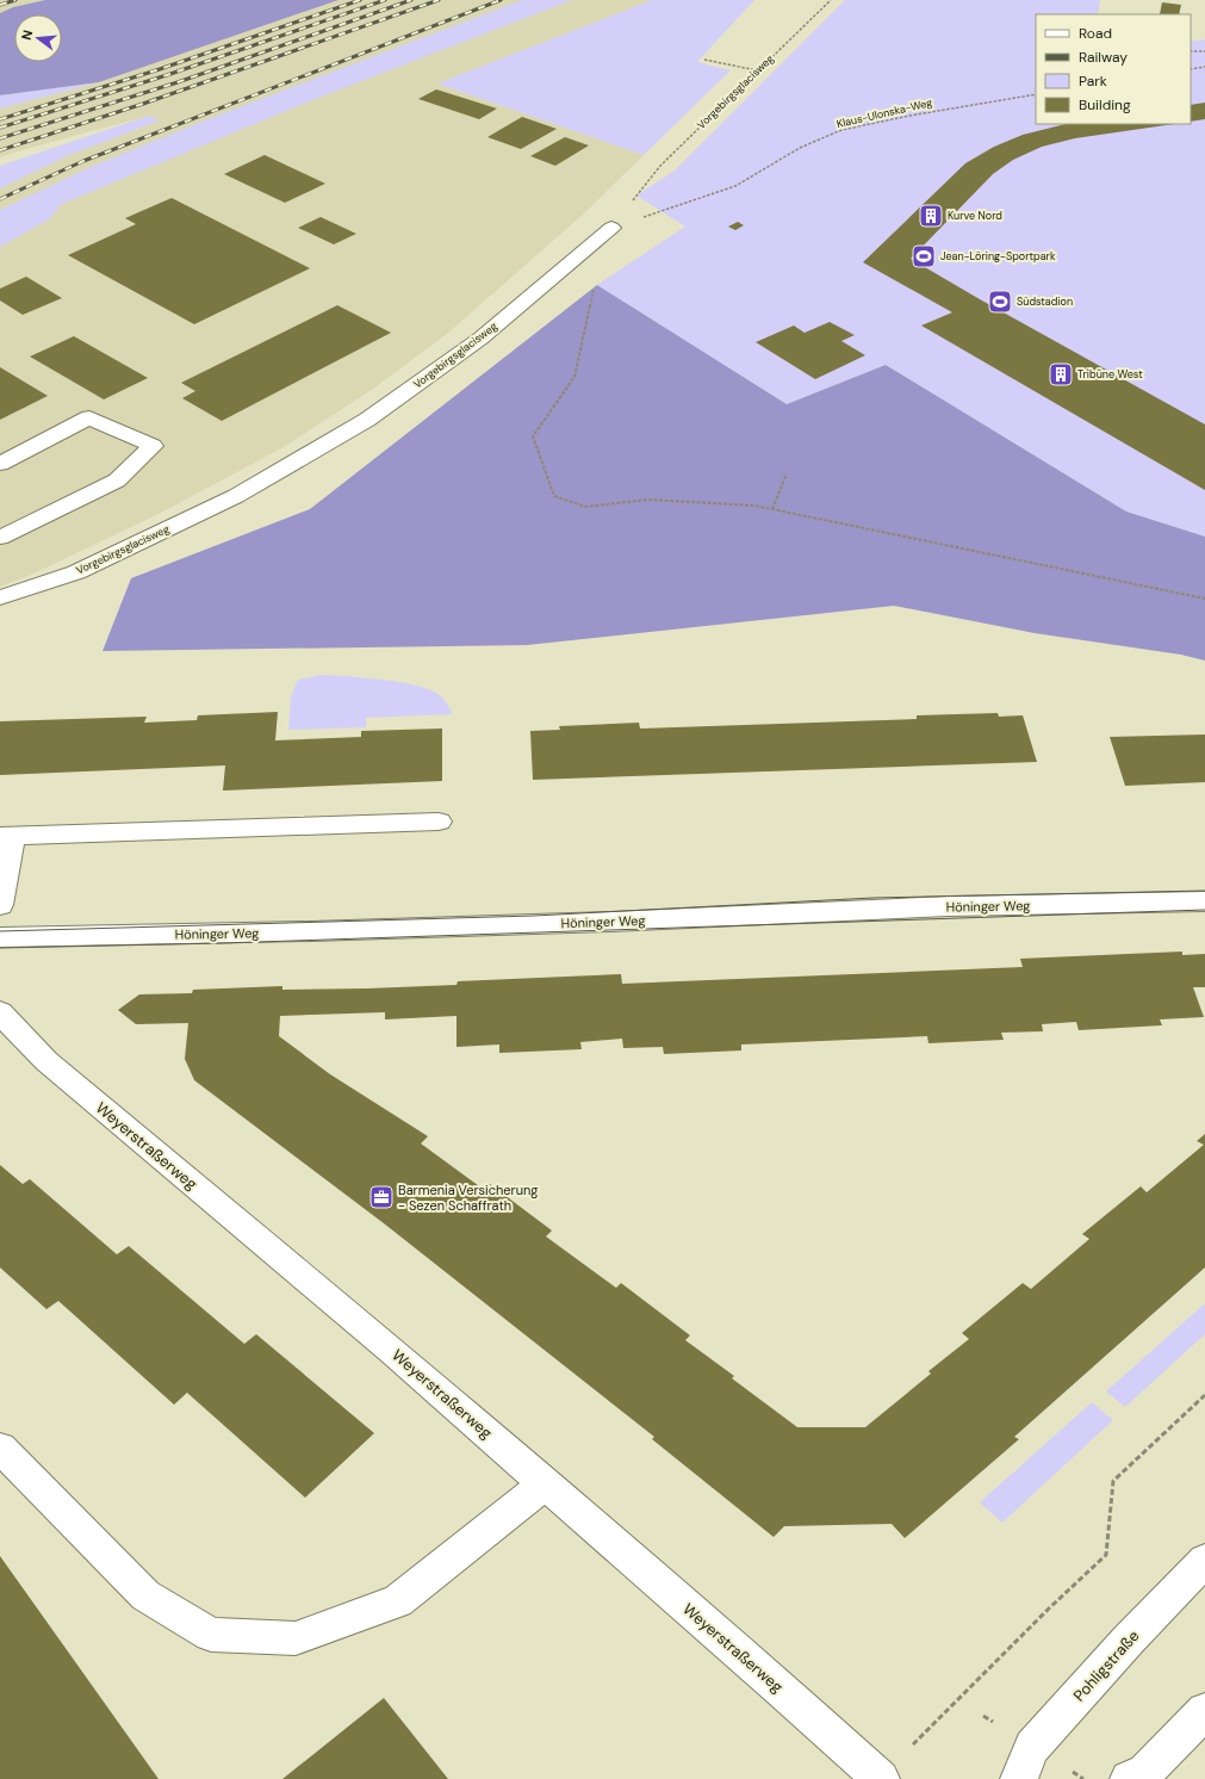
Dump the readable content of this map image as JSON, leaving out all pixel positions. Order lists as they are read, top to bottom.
{
  "streets": {
    "street": [
      "Vorgebirgsglacisweg",
      "Höninger Weg",
      "Weyerstraßerweg",
      "Pohligstraße"
    ],
    "path": ["Klaus-Ulonska-Weg"]
  },
  "crossings": [
    ["Vorgebirgsglacisweg", "Klaus-Ulonska-Weg"]
  ],
  "places": {
    "building": ["Kurve Nord", "Tribüne West"],
    "sports": ["Jean-Löring-Sportpark", "Südstadion"],
    "office": ["Barmenia Versicherung - Sezen Schaffrath"]
  },
  "legend": [
    "Road",
    "Railway",
    "Park",
    "Building"
  ],
  "north": "left"
}
